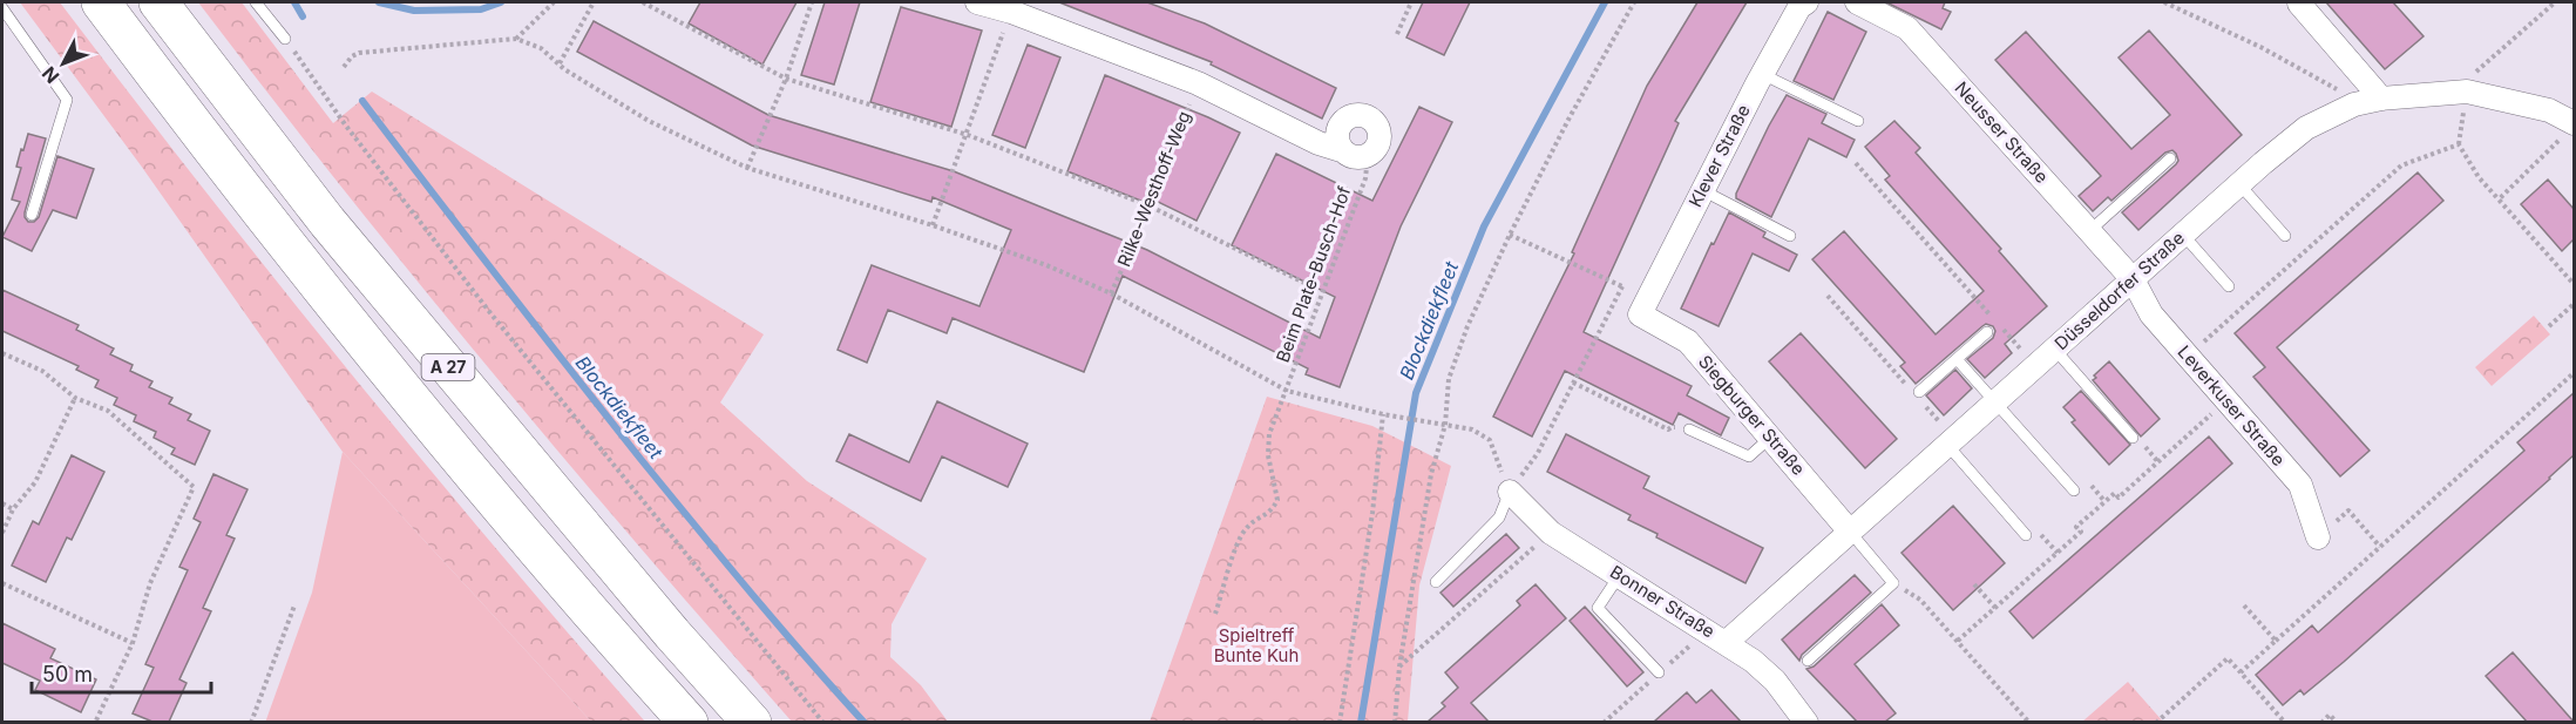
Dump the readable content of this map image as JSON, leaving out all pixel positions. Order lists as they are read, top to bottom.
{
  "streets": {
    "highway": ["A 27"],
    "street": [
      "Neusser Straße",
      "Klever Straße",
      "Düsseldorfer Straße",
      "Leverkuser Straße",
      "Siegburger Straße",
      "Bonner Straße"
    ],
    "path": ["Rilke-Westhoff-Weg", "Beim Plate-Busch-Hof"]
  },
  "crossings": [
    ["Neusser Straße", "Düsseldorfer Straße"],
    ["Neusser Straße", "Leverkuser Straße"],
    ["Klever Straße", "Siegburger Straße"],
    ["Rilke-Westhoff-Weg", "Beim Plate-Busch-Hof"],
    ["Düsseldorfer Straße", "Leverkuser Straße"],
    ["Düsseldorfer Straße", "Siegburger Straße"],
    ["Düsseldorfer Straße", "Bonner Straße"]
  ],
  "water": ["Blockdiekfleet"],
  "parks": ["Spieltreff Bunte Kuh"],
  "scale_bar": "50 m",
  "north": "bottom left"
}
